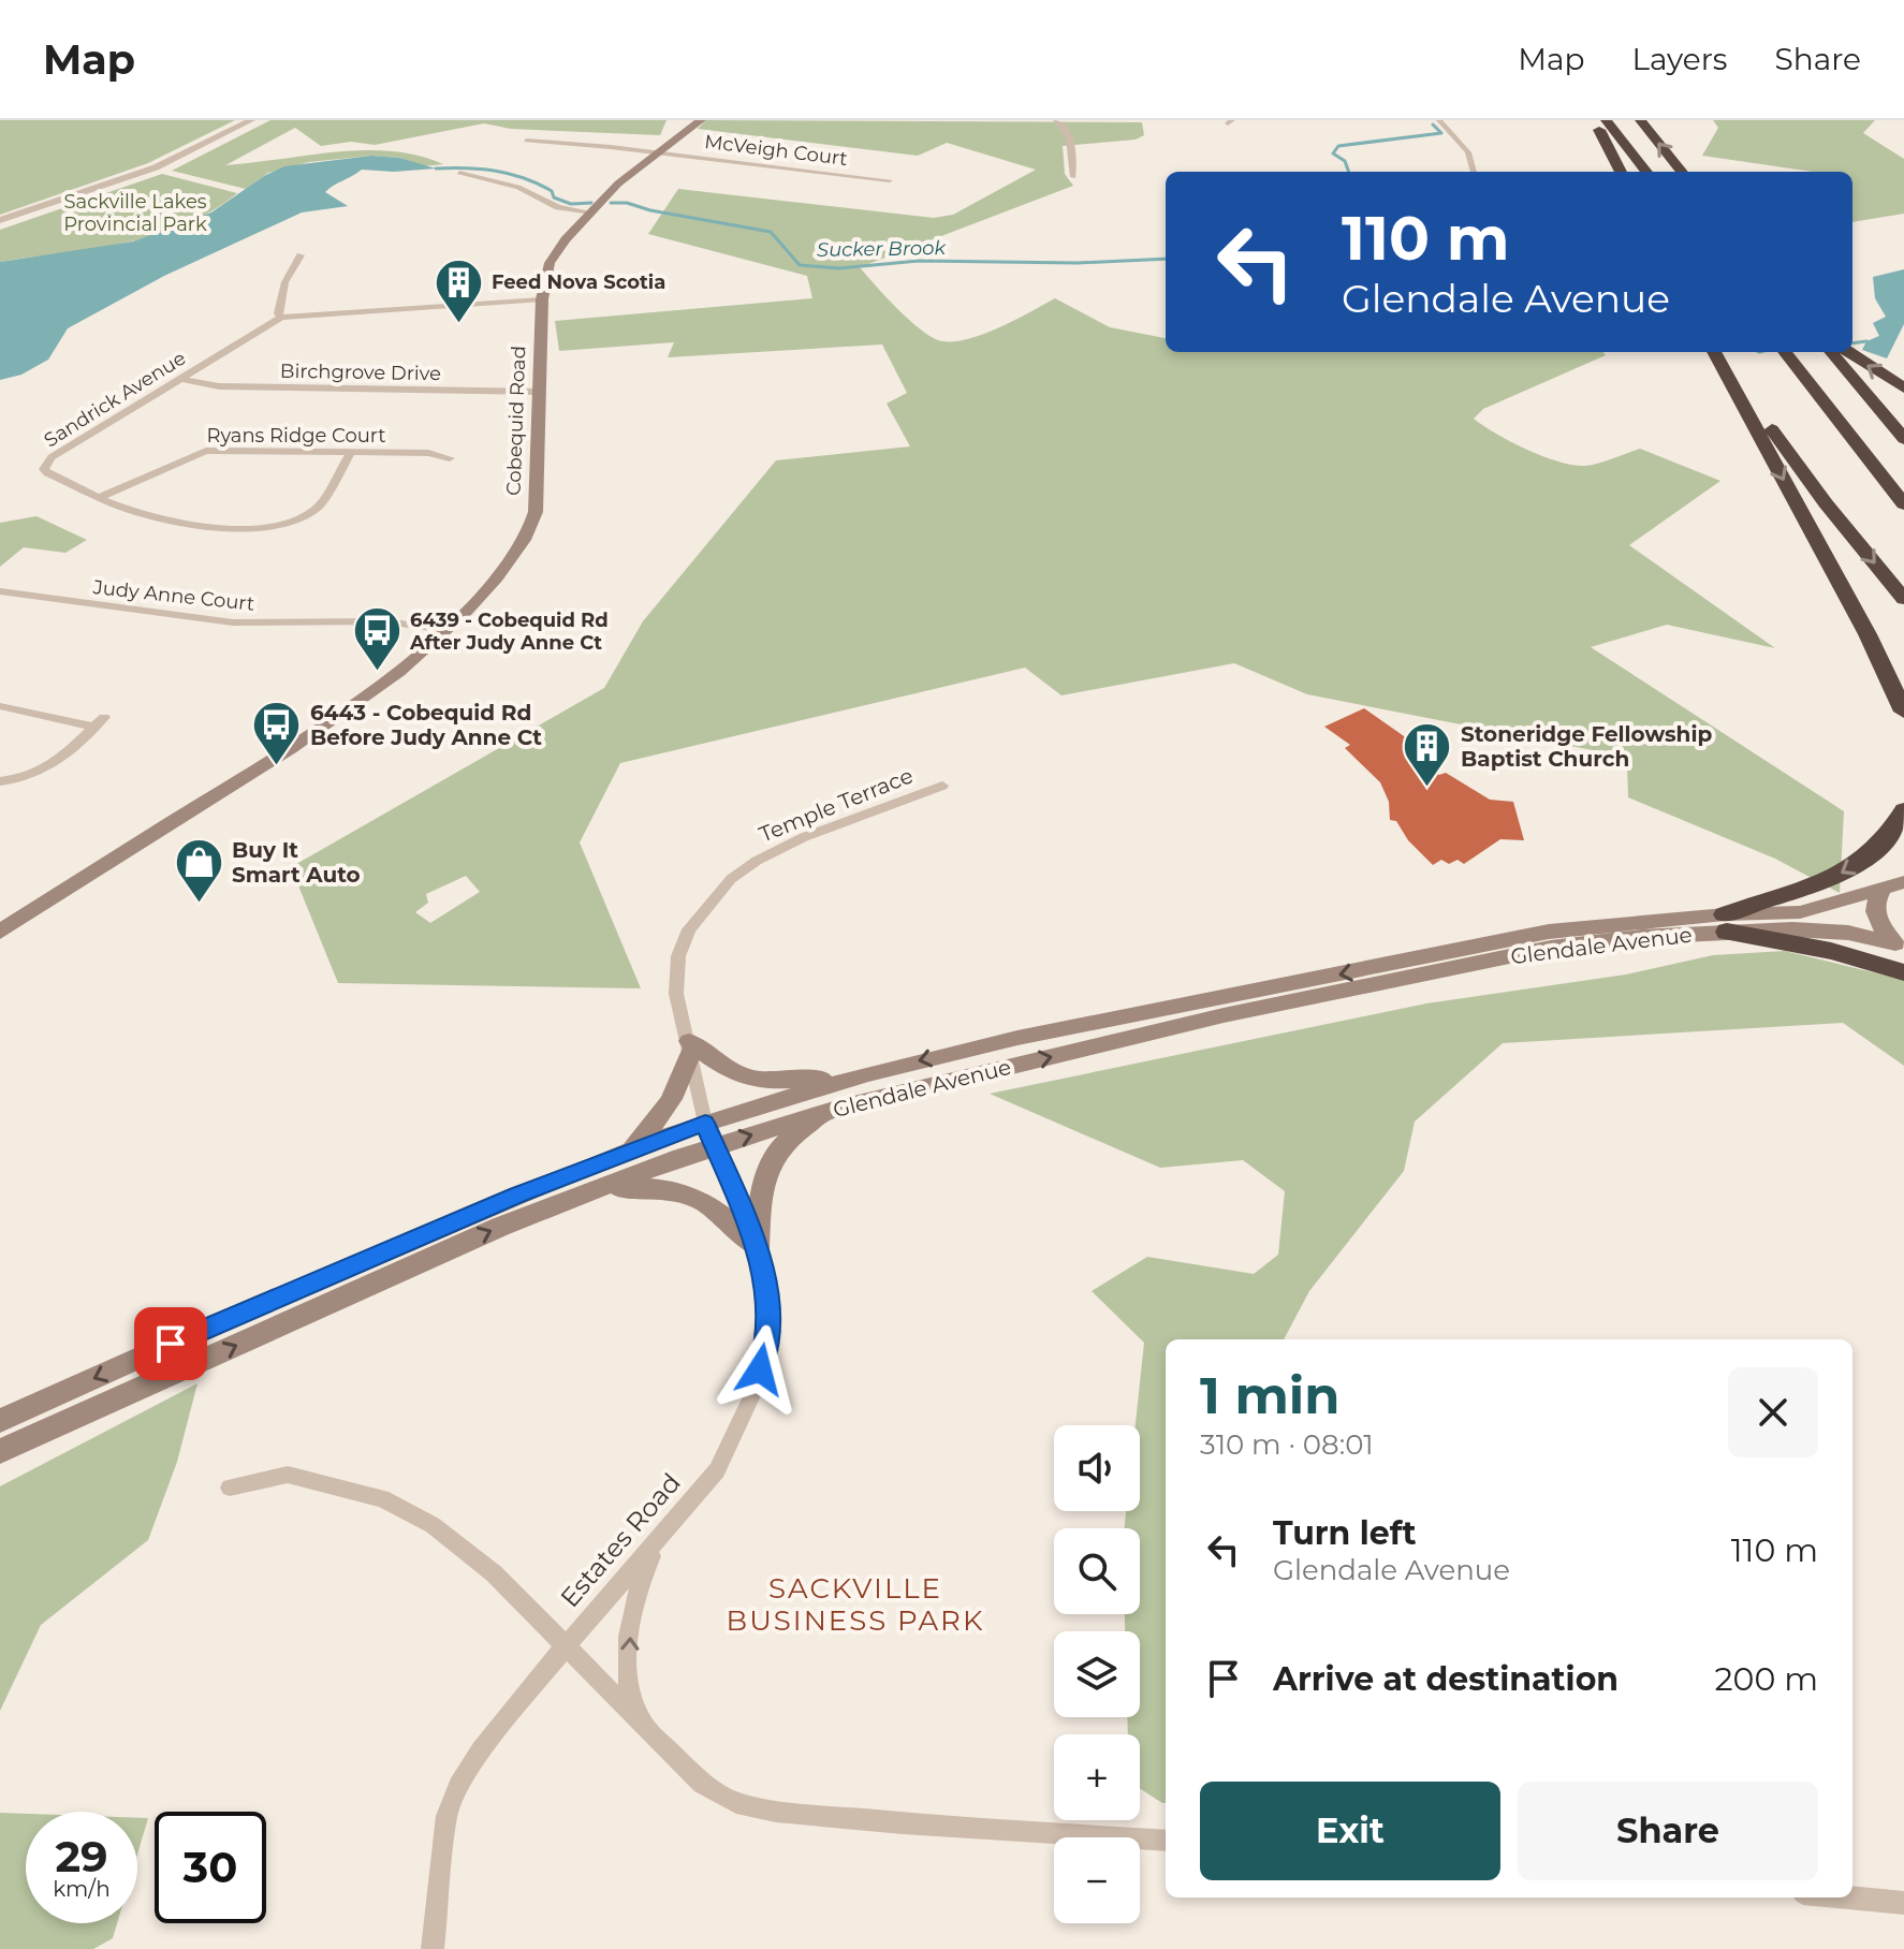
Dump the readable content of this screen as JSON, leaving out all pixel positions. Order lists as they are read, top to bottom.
{
  "streets": {
    "main road": ["Cobequid Road", "Glendale Avenue"],
    "street": [
      "McVeigh Court",
      "Birchgrove Drive",
      "Sandrick Avenue",
      "Ryans Ridge Court",
      "Judy Anne Court",
      "Temple Terrace",
      "Estates Road"
    ]
  },
  "crossings": [
    ["McVeigh Court", "Cobequid Road"],
    ["Birchgrove Drive", "Sandrick Avenue"],
    ["Birchgrove Drive", "Cobequid Road"],
    ["Sandrick Avenue", "Cobequid Road"],
    ["Sandrick Avenue", "Ryans Ridge Court"],
    ["Cobequid Road", "Judy Anne Court"],
    ["Temple Terrace", "Glendale Avenue"],
    ["Temple Terrace", "Estates Road"],
    ["Glendale Avenue", "Estates Road"]
  ],
  "districts": ["SACKVILLE BUSINESS PARK"],
  "water": ["Sucker Brook"],
  "parks": ["Sackville Lakes Provincial Park"],
  "places": {
    "building": ["Feed Nova Scotia", "Stoneridge Fellowship Baptist Church"],
    "bus stop": ["6439 - Cobequid Rd After Judy Anne Ct", "6443 - Cobequid Rd Before Judy Anne Ct"],
    "shop": ["Buy It Smart Auto"]
  },
  "page": {
    "header": "Map",
    "nav": ["Map", "Layers", "Share"],
    "turn": ["110 m", "Glendale Avenue"],
    "heading": ["1 min", "310 m · 08:01"],
    "map_buttons": ["+", "−"],
    "list": [
      {
        "name": "Turn left",
        "note": "Glendale Avenue",
        "value": "110 m"
      },
      {
        "name": "Arrive at destination",
        "value": "200 m"
      }
    ],
    "buttons": ["Exit", "Share"],
    "speed": "29 km/h",
    "limit": "30"
  }
}
